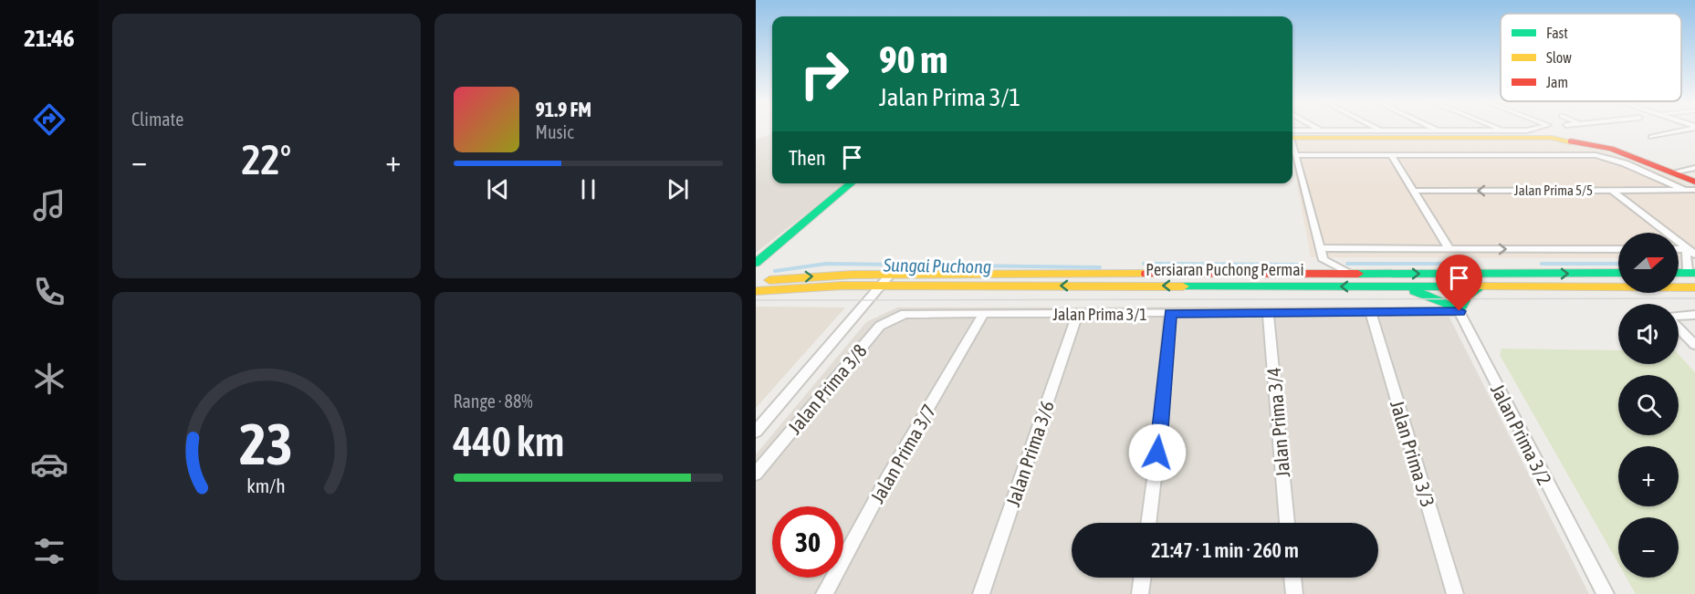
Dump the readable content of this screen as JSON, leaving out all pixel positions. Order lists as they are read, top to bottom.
{
  "streets": {
    "main road": ["Persiaran Puchong Permai"],
    "street": [
      "Jalan Prima 5/5",
      "Jalan Prima 3/1",
      "Jalan Prima 3/8",
      "Jalan Prima 3/4",
      "Jalan Prima 3/2",
      "Jalan Prima 3/7",
      "Jalan Prima 3/6",
      "Jalan Prima 3/3"
    ]
  },
  "crossings": [
    ["Persiaran Puchong Permai", "Jalan Prima 3/2"],
    ["Jalan Prima 3/1", "Jalan Prima 3/8"],
    ["Jalan Prima 3/1", "Jalan Prima 3/4"],
    ["Jalan Prima 3/1", "Jalan Prima 3/2"],
    ["Jalan Prima 3/1", "Jalan Prima 3/7"],
    ["Jalan Prima 3/1", "Jalan Prima 3/6"],
    ["Jalan Prima 3/1", "Jalan Prima 3/3"]
  ],
  "water": ["Sungai Puchong"],
  "legend": ["Fast", "Slow", "Jam"],
  "north": "right",
  "page": {
    "tabs": "21:46",
    "tile": [
      "Climate",
      ["Range · 88%", "440 km"]
    ],
    "turn": ["90 m", "Jalan Prima 3/1"],
    "song": ["91.9 FM", "Music"],
    "then": "Then",
    "heat": ["−", "22°", "+"],
    "map_buttons": ["+", "−"],
    "limit": "30",
    "trip": "21:47 · 1 min · 260 m",
    "gauge": ["23", "km/h"]
  }
}
